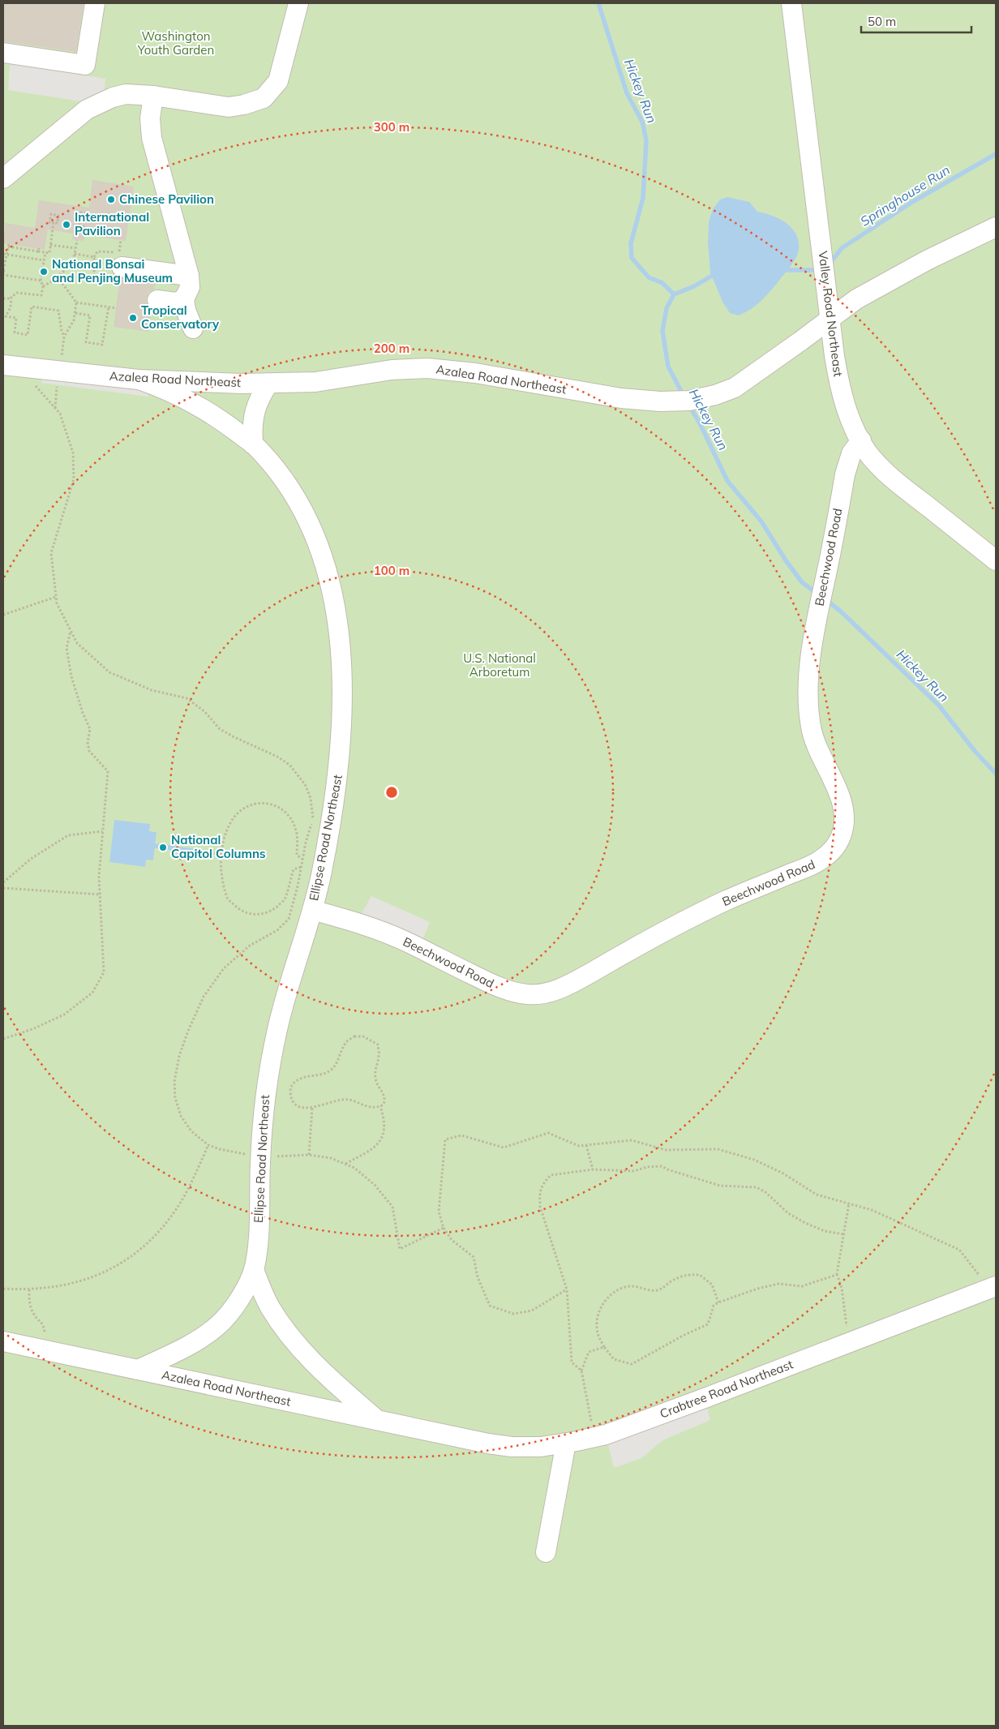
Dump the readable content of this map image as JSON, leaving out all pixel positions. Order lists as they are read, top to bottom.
{
  "streets": {
    "street": [
      "Valley Road Northeast",
      "Azalea Road Northeast",
      "Beechwood Road",
      "Ellipse Road Northeast",
      "Crabtree Road Northeast"
    ]
  },
  "crossings": [
    ["Valley Road Northeast", "Azalea Road Northeast"],
    ["Valley Road Northeast", "Beechwood Road"],
    ["Azalea Road Northeast", "Ellipse Road Northeast"],
    ["Azalea Road Northeast", "Crabtree Road Northeast"],
    ["Beechwood Road", "Ellipse Road Northeast"]
  ],
  "water": ["Hickey Run", "Springhouse Run"],
  "parks": ["Washington Youth Garden", "U.S. National Arboretum"],
  "places": [
    "Chinese Pavilion",
    "International Pavilion",
    "National Bonsai and Penjing Museum",
    "Tropical Conservatory",
    "National Capitol Columns"
  ],
  "scale_bar": "50 m",
  "rings": ["300 m", "200 m", "100 m"]
}
